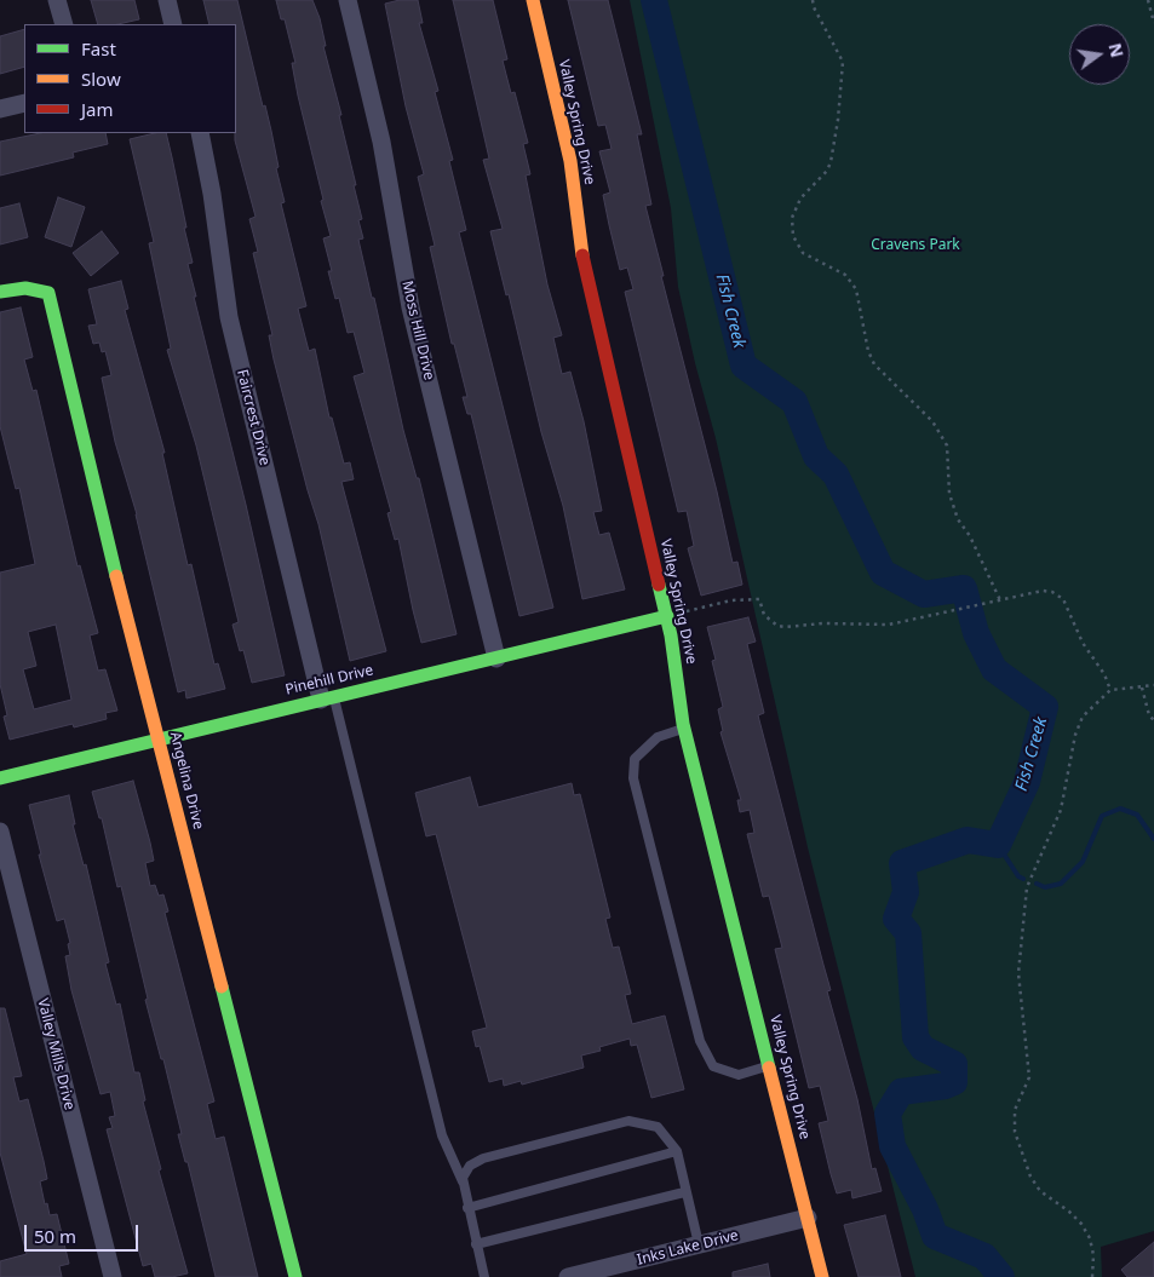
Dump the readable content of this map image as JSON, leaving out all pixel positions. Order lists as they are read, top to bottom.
{
  "streets": {
    "street": [
      "Valley Spring Drive",
      "Moss Hill Drive",
      "Faircrest Drive",
      "Pinehill Drive",
      "Angelina Drive",
      "Valley Mills Drive",
      "Inks Lake Drive"
    ]
  },
  "crossings": [
    ["Valley Spring Drive", "Pinehill Drive"],
    ["Valley Spring Drive", "Inks Lake Drive"],
    ["Moss Hill Drive", "Pinehill Drive"],
    ["Faircrest Drive", "Pinehill Drive"],
    ["Pinehill Drive", "Angelina Drive"]
  ],
  "water": ["Fish Creek"],
  "parks": ["Cravens Park"],
  "legend": ["Fast", "Slow", "Jam"],
  "scale_bar": "50 m",
  "north": "right"
}
